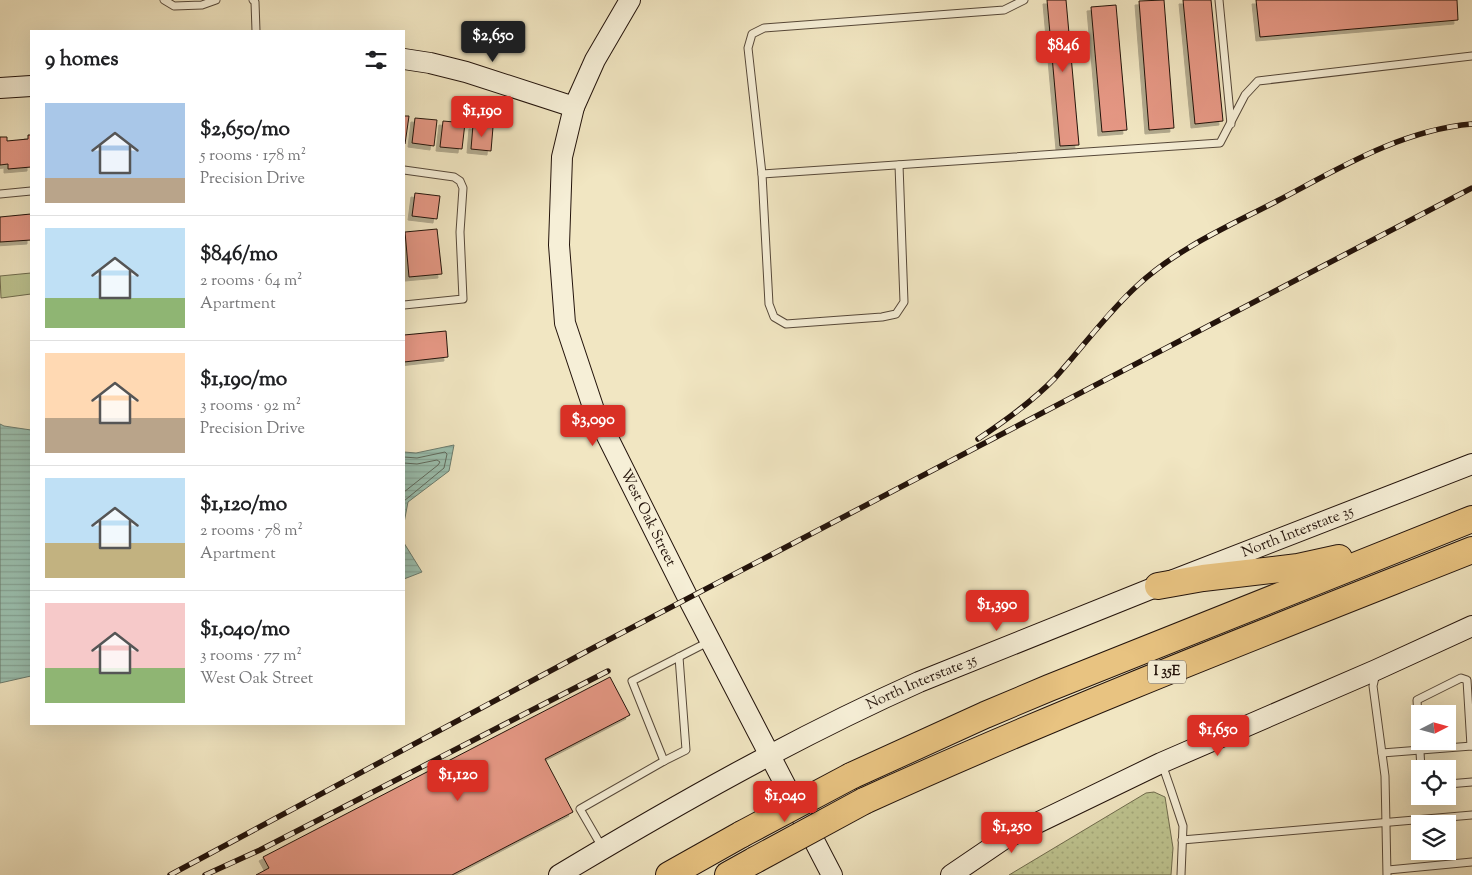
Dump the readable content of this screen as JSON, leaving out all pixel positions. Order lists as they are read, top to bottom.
{
  "streets": {
    "highway": ["I 35E"],
    "main road": ["West Oak Street", "North Interstate 35"]
  },
  "crossings": [
    ["West Oak Street", "North Interstate 35"]
  ],
  "north": "right",
  "page": {
    "price": [
      "$2,650",
      "$846",
      "$1,190",
      "$3,090",
      "$1,390",
      "$1,650",
      "$1,120",
      "$1,040",
      "$1,250"
    ],
    "heading": "9 homes",
    "list": [
      {
        "name": "$2,650/mo",
        "note": "5 rooms · 178 m² · Precision Drive"
      },
      {
        "name": "$846/mo",
        "note": "2 rooms · 64 m² · Apartment"
      },
      {
        "name": "$1,190/mo",
        "note": "3 rooms · 92 m² · Precision Drive"
      },
      {
        "name": "$1,120/mo",
        "note": "2 rooms · 78 m² · Apartment"
      },
      {
        "name": "$1,040/mo",
        "note": "3 rooms · 77 m² · West Oak Street"
      }
    ]
  }
}
